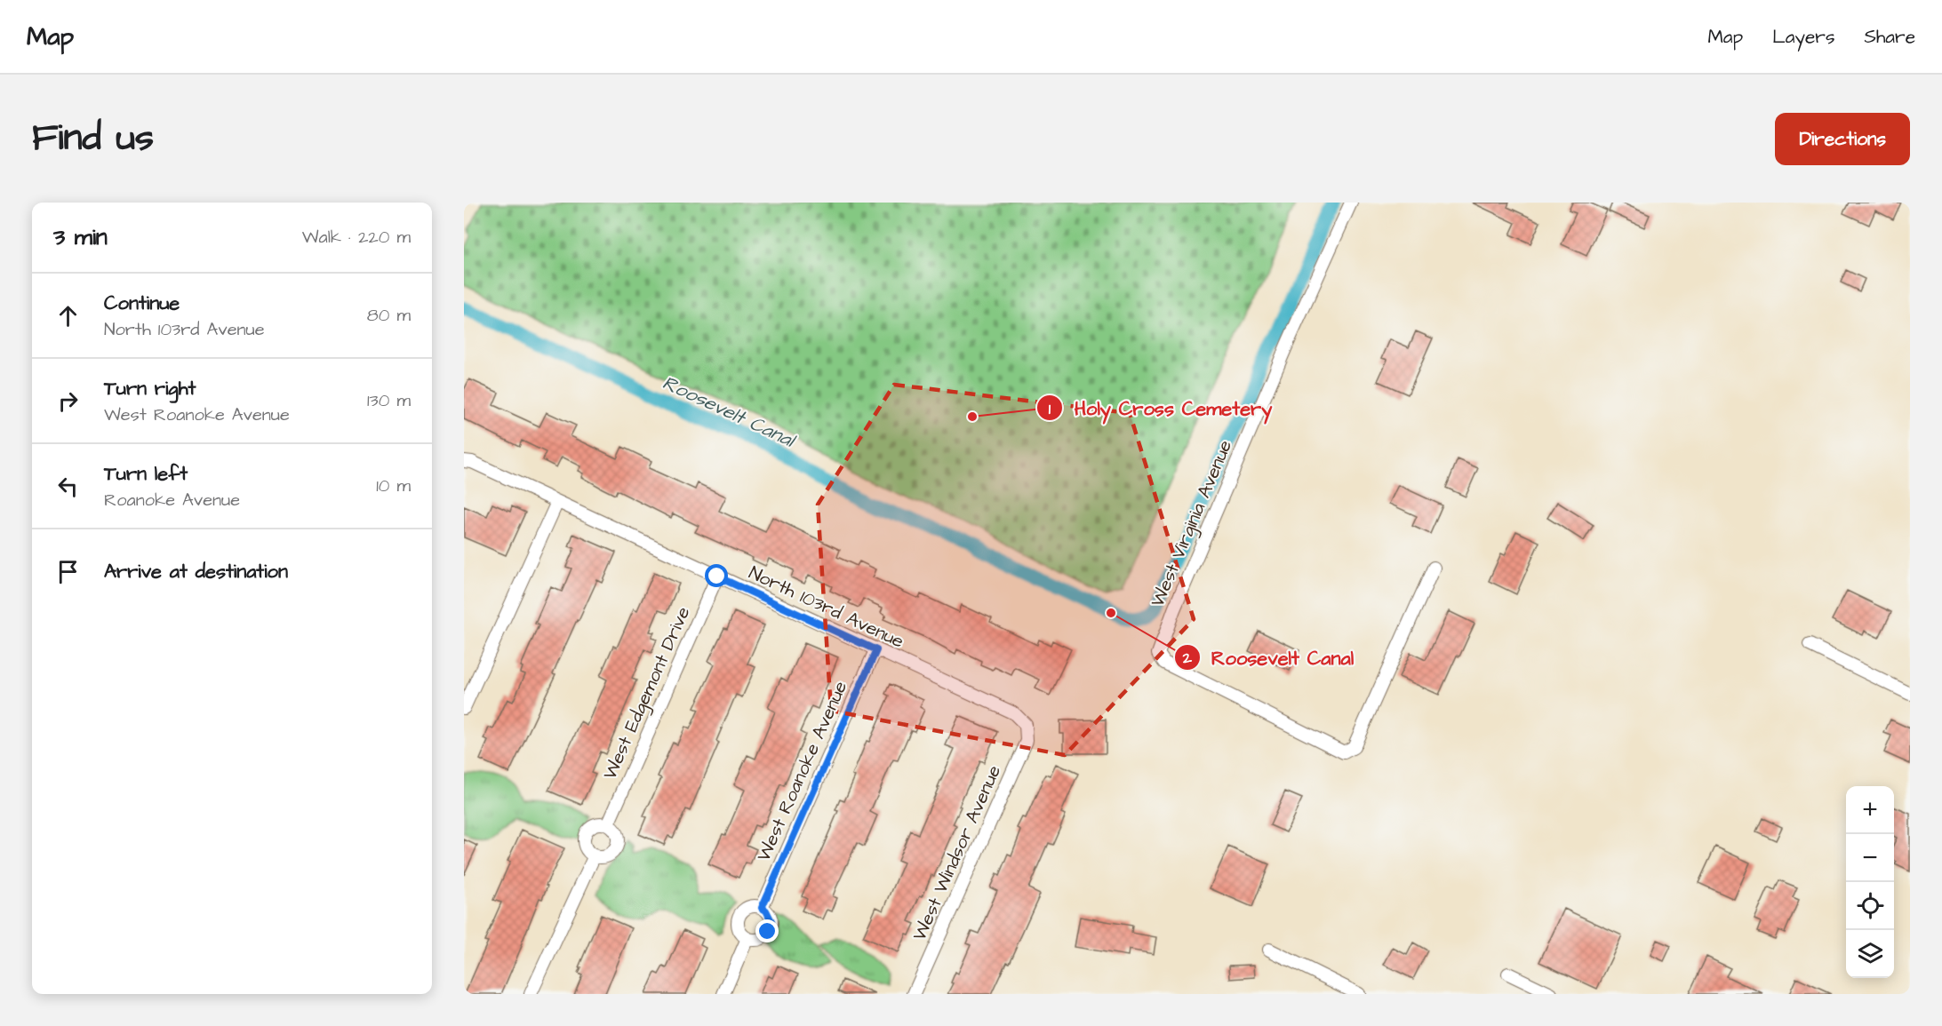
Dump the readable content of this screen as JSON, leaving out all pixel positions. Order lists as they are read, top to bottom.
{
  "streets": {
    "street": [
      "West Virginia Avenue",
      "North 103rd Avenue",
      "West Edgemont Drive",
      "West Roanoke Avenue",
      "West Windsor Avenue"
    ]
  },
  "crossings": [
    ["North 103rd Avenue", "West Edgemont Drive"],
    ["North 103rd Avenue", "West Roanoke Avenue"],
    ["North 103rd Avenue", "West Windsor Avenue"]
  ],
  "water": ["Roosevelt Canal"],
  "places": ["Holy Cross Cemetery", "Roosevelt Canal"],
  "page": {
    "header": "Map",
    "nav": ["Map", "Layers", "Share"],
    "title": "Find us",
    "buttons": "Directions",
    "heading": ["3 min", "Walk · 220 m"],
    "list": [
      ["Continue", "North 103rd Avenue", "80 m"],
      ["Turn right", "West Roanoke Avenue", "130 m"],
      ["Turn left", "Roanoke Avenue", "10 m"],
      "Arrive at destination"
    ],
    "map_buttons": ["+", "−"]
  }
}
